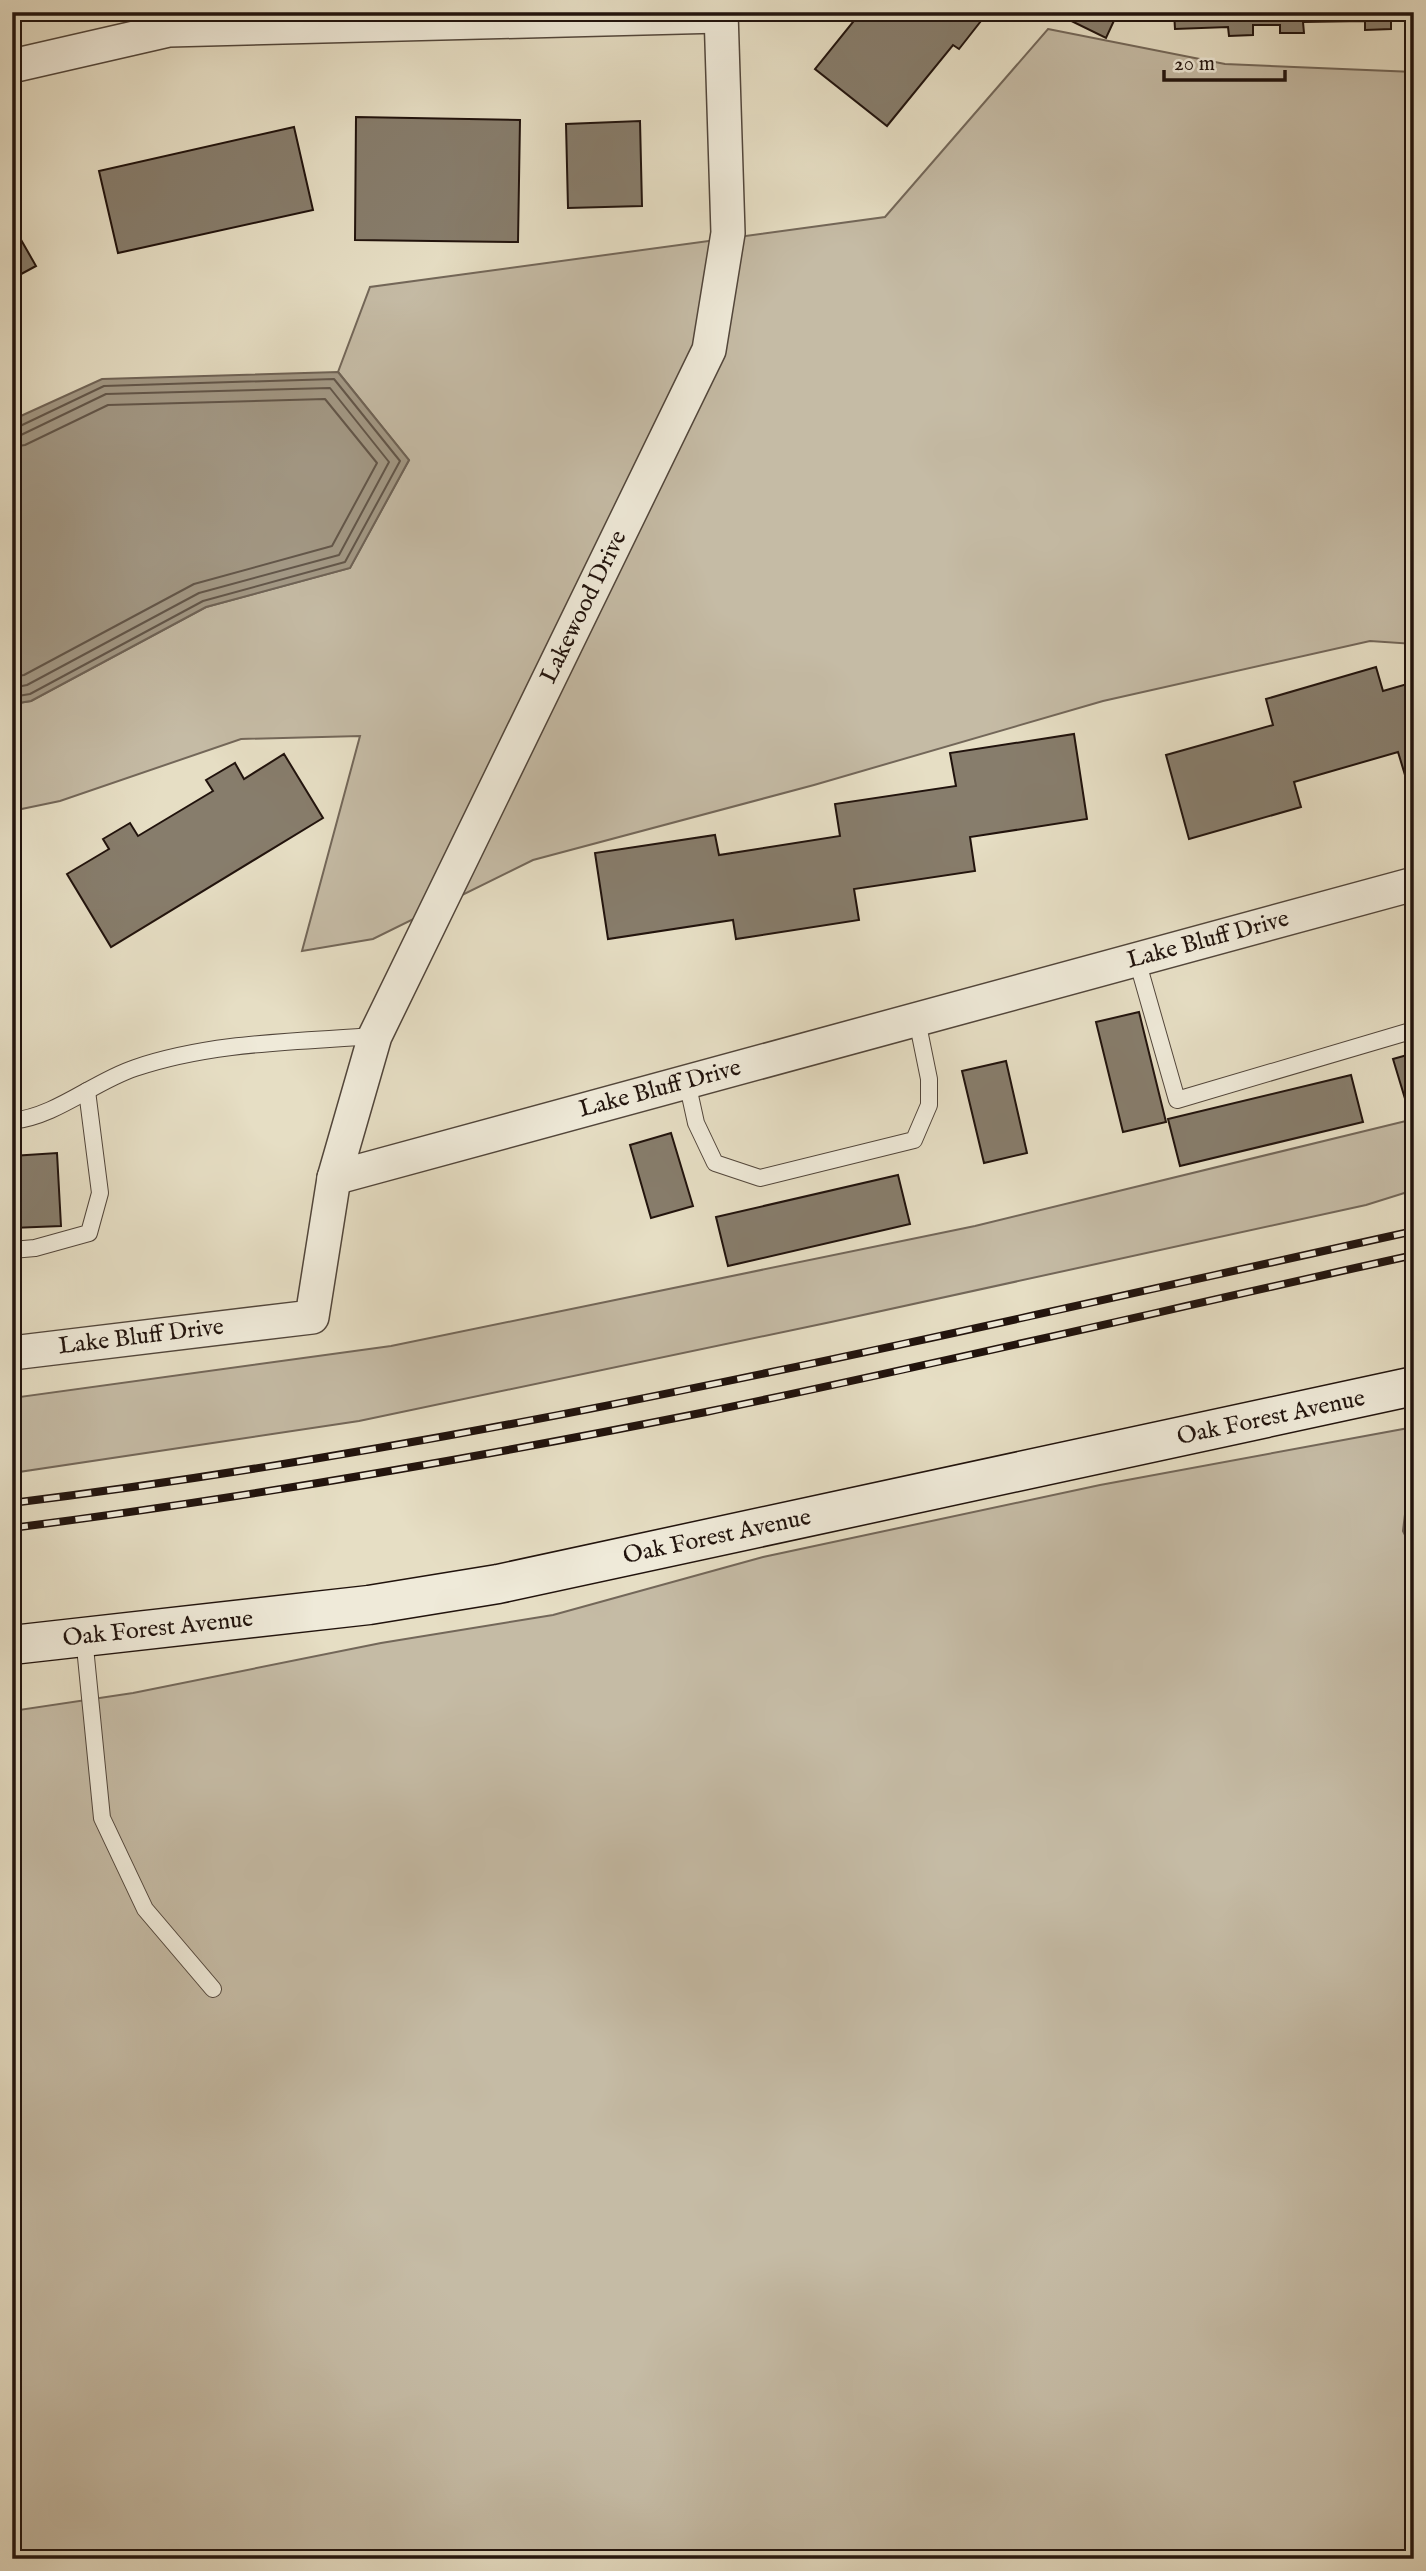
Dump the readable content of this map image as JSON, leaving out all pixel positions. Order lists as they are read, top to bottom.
{
  "streets": {
    "street": ["Lakewood Drive", "Lake Bluff Drive", "Oak Forest Avenue"]
  },
  "crossings": [
    ["Lakewood Drive", "Lake Bluff Drive"]
  ],
  "scale_bar": "20 m"
}
